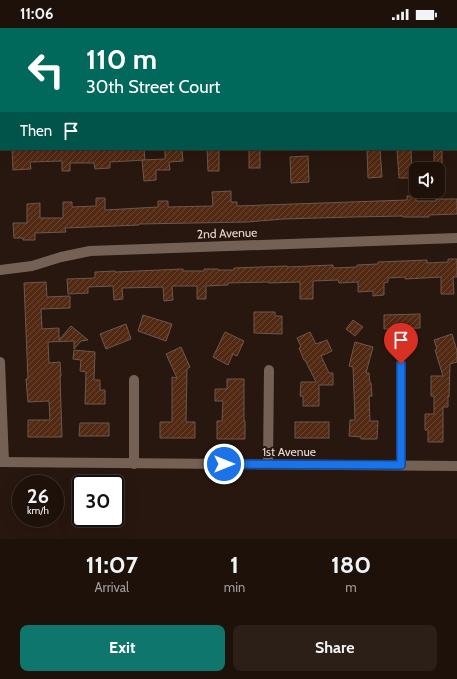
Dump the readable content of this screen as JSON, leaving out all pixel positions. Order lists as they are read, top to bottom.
{
  "streets": {
    "street": ["2nd Avenue", "1st Avenue"]
  },
  "page": {
    "status": "11:06",
    "turn": ["110 m", "30th Street Court"],
    "then": "Then",
    "speed": "26 km/h",
    "limit": "30",
    "eta": [
      "11:07",
      "Arrival",
      "1",
      "min",
      "180",
      "m"
    ],
    "buttons": ["Exit", "Share"]
  }
}
